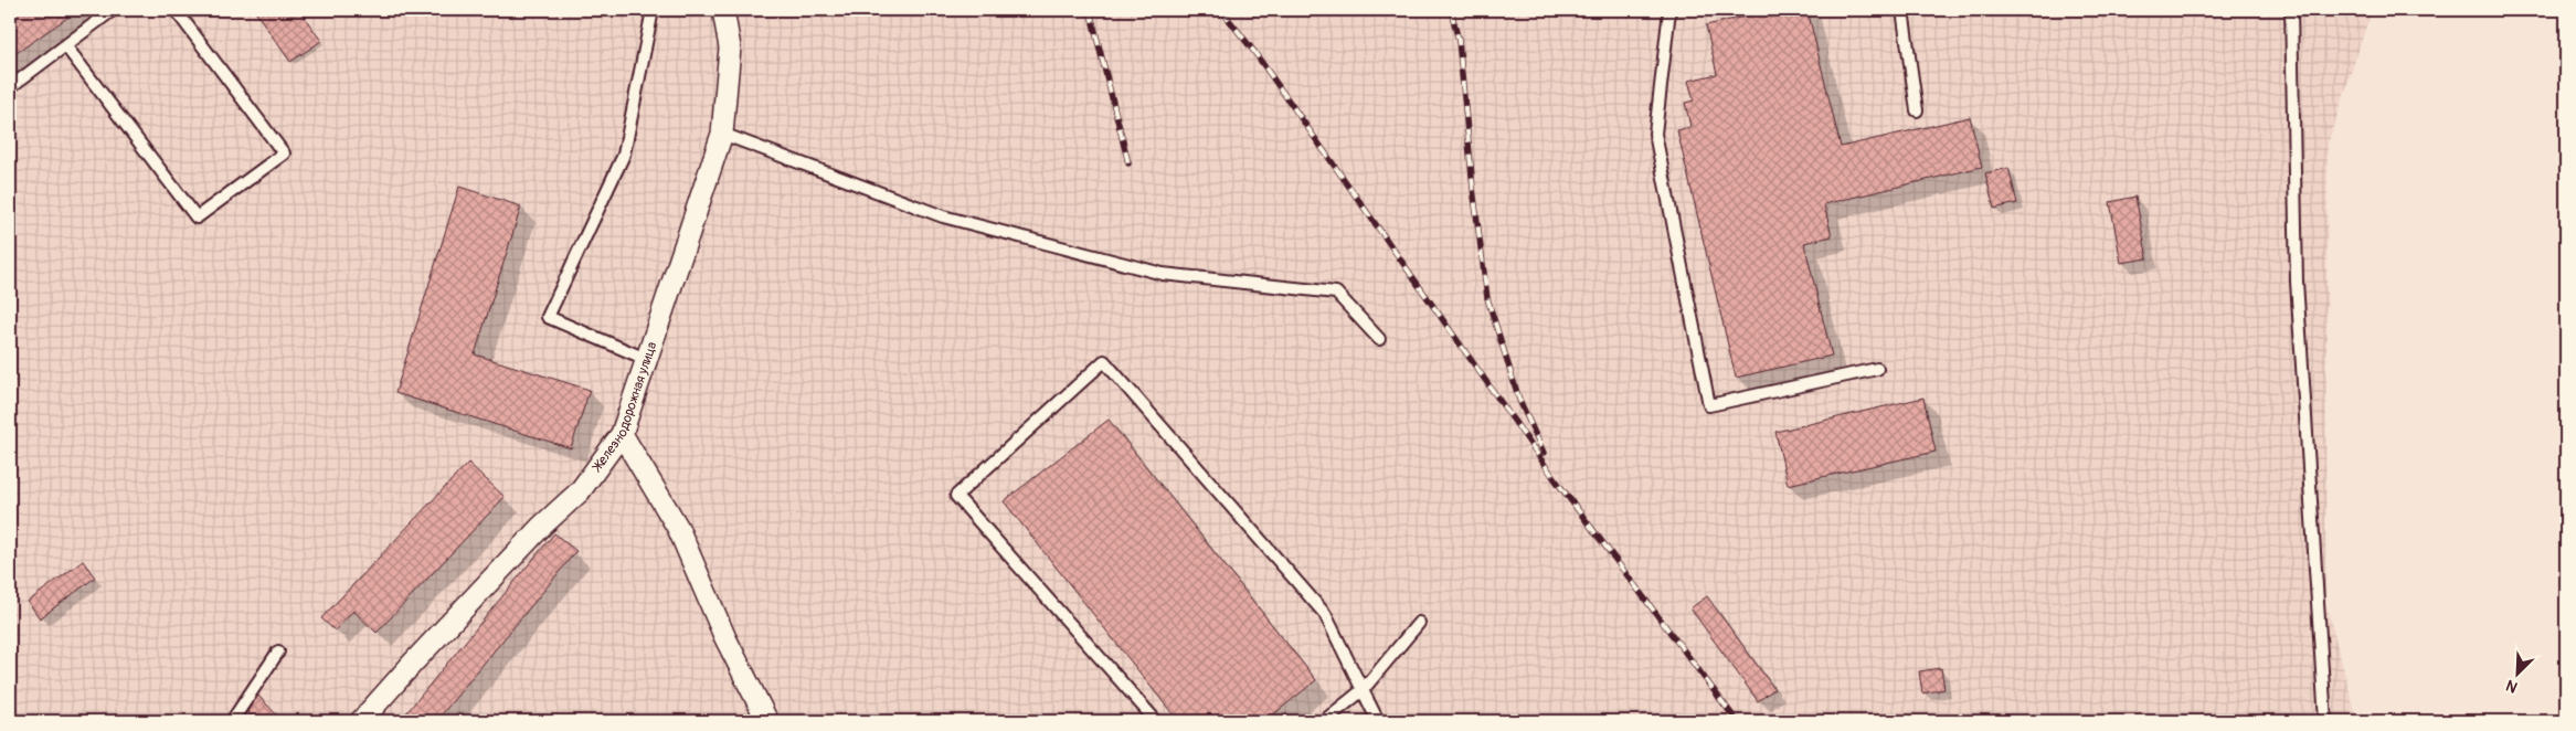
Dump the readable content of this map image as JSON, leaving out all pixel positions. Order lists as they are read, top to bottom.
{
  "streets": {
    "street": ["Железнодорожная улица"]
  },
  "north": "bottom left"
}
